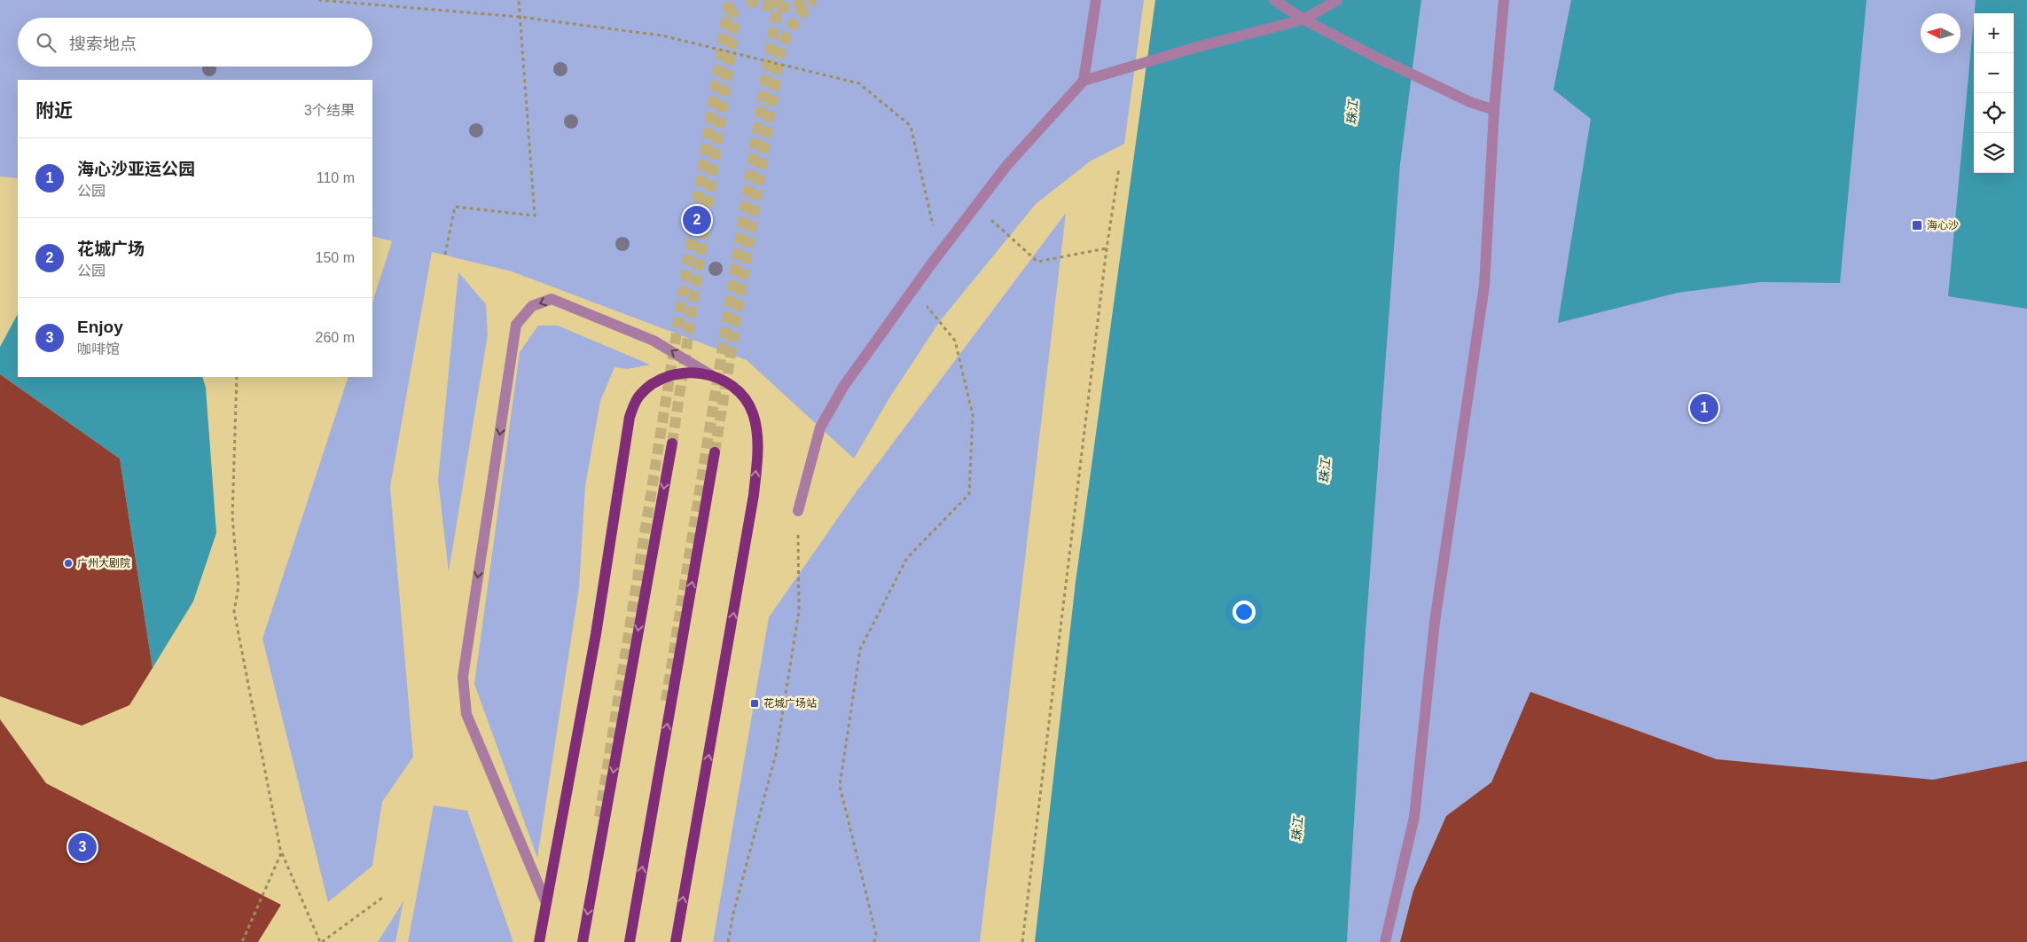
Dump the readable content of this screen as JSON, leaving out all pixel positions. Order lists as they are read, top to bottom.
{
  "water": ["珠江"],
  "places": {
    "transit": ["海心沙", "花城广场站"],
    "other": ["广州大剧院"]
  },
  "north": "left",
  "page": {
    "map_buttons": ["+", "−"],
    "search": "搜索地点",
    "heading": ["附近", "3个结果"],
    "list": [
      {
        "mark": "1",
        "name": "海心沙亚运公园",
        "note": "公园",
        "value": "110 m"
      },
      {
        "mark": "2",
        "name": "花城广场",
        "note": "公园",
        "value": "150 m"
      },
      {
        "mark": "3",
        "name": "Enjoy",
        "note": "咖啡馆",
        "value": "260 m"
      }
    ],
    "pins": ["2", "1", "3"]
  }
}
